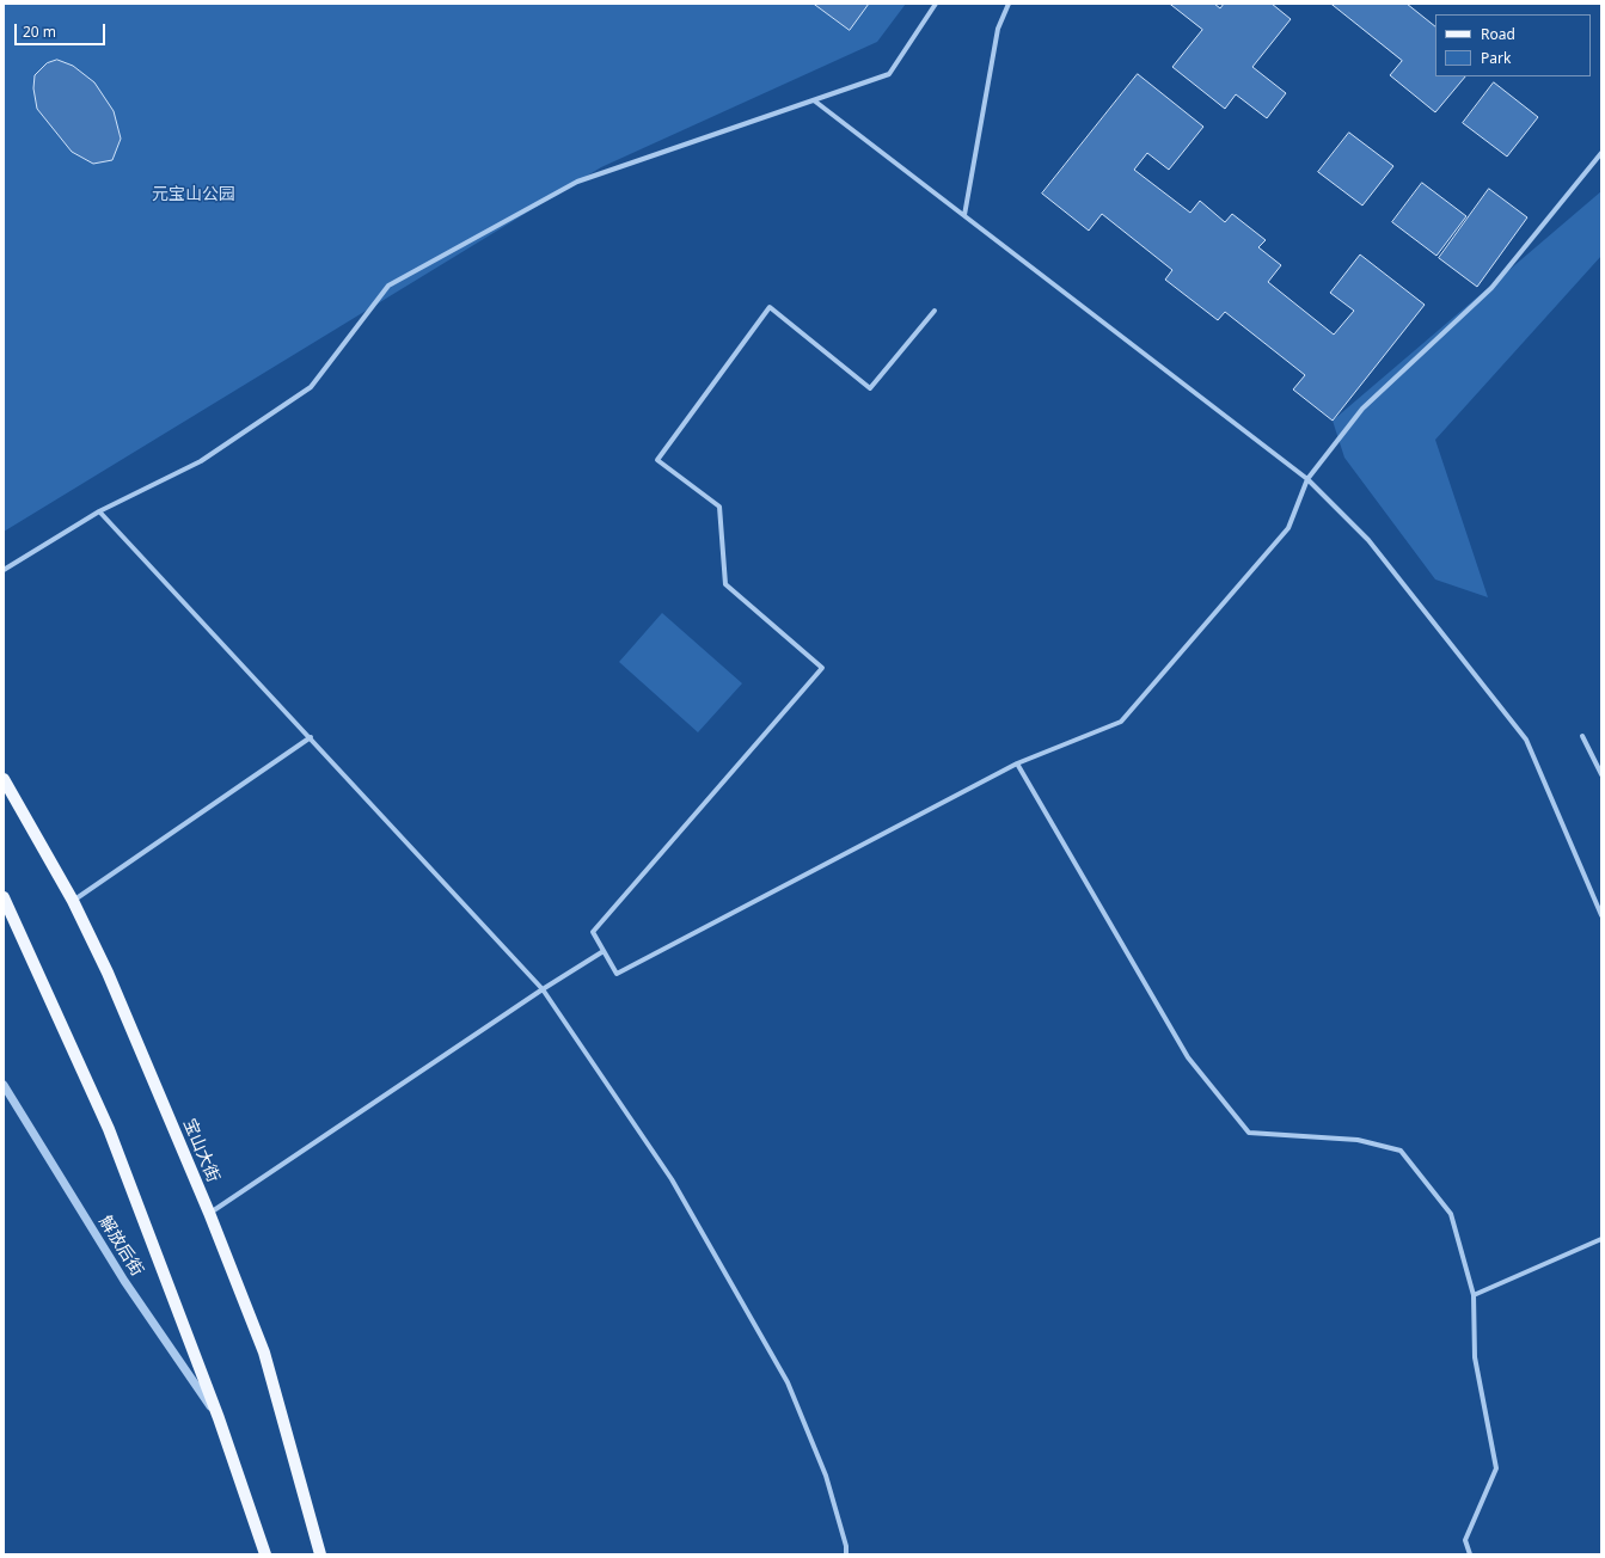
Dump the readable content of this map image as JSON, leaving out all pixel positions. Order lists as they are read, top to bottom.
{
  "streets": {
    "main road": ["宝山大街"],
    "street": ["解放后街"]
  },
  "parks": ["元宝山公园"],
  "legend": ["Road", "Park"],
  "scale_bar": "20 m"
}
